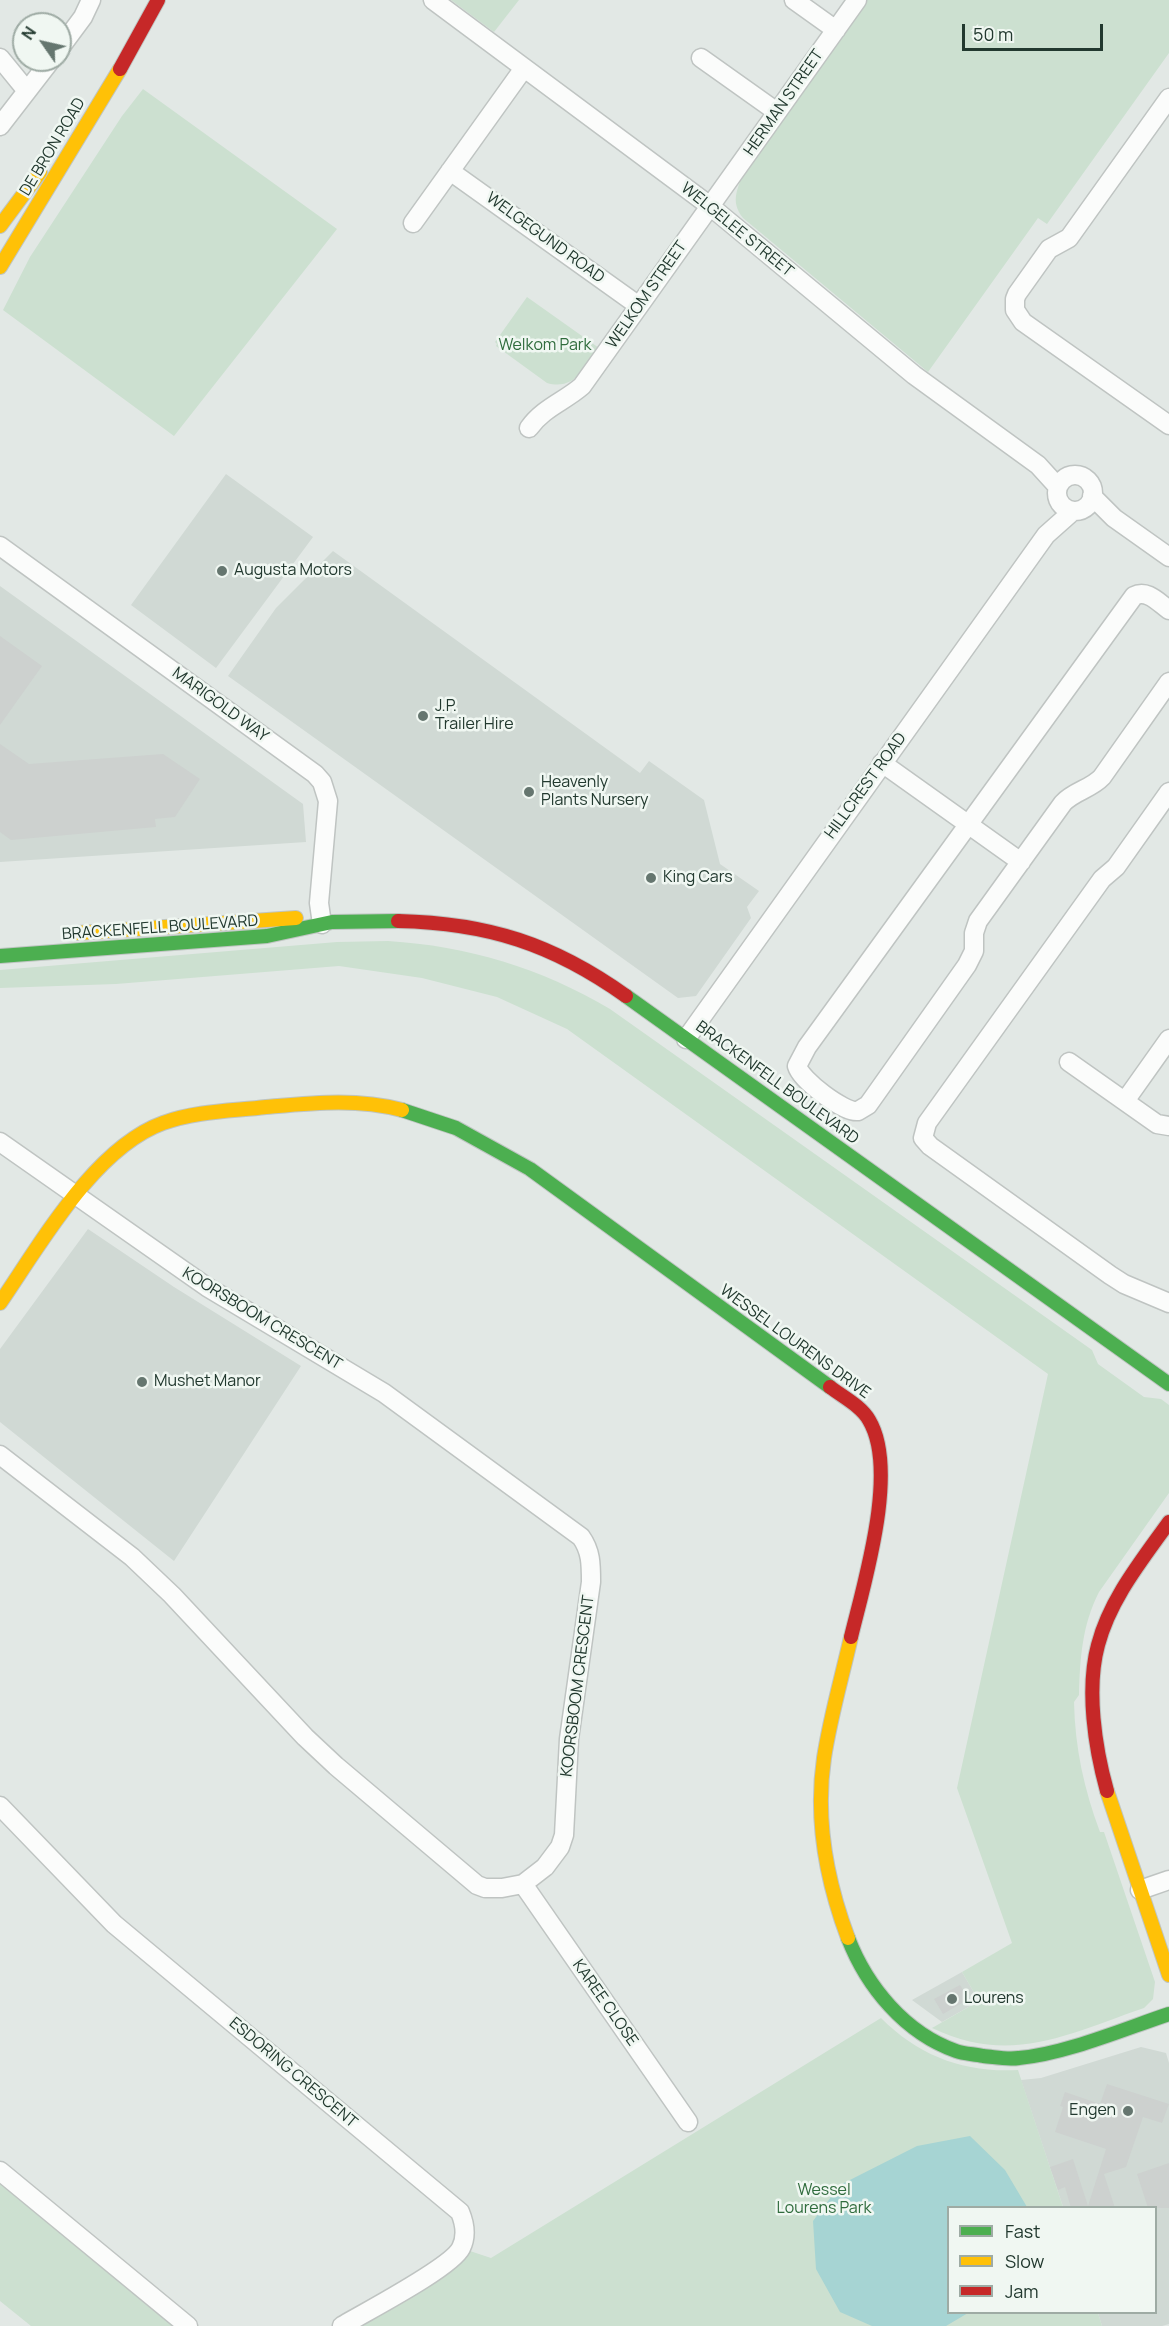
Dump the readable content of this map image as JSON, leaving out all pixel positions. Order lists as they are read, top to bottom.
{
  "streets": {
    "street": [
      "HERMAN STREET",
      "DE BRON ROAD",
      "WELGELEE STREET",
      "WELGEGUND ROAD",
      "WELKOM STREET",
      "MARIGOLD WAY",
      "HILLCREST ROAD",
      "BRACKENFELL BOULEVARD",
      "KOORSBOOM CRESCENT",
      "WESSEL LOURENS DRIVE",
      "KAREE CLOSE",
      "ESDORING CRESCENT"
    ]
  },
  "crossings": [
    ["HERMAN STREET", "WELGELEE STREET"],
    ["HERMAN STREET", "WELKOM STREET"],
    ["WELGELEE STREET", "WELKOM STREET"],
    ["WELGELEE STREET", "HILLCREST ROAD"],
    ["WELGEGUND ROAD", "WELKOM STREET"],
    ["MARIGOLD WAY", "BRACKENFELL BOULEVARD"],
    ["HILLCREST ROAD", "BRACKENFELL BOULEVARD"],
    ["KOORSBOOM CRESCENT", "WESSEL LOURENS DRIVE"],
    ["KOORSBOOM CRESCENT", "KAREE CLOSE"]
  ],
  "parks": ["Welkom Park", "Wessel Lourens Park"],
  "places": [
    "Augusta Motors",
    "J.P. Trailer Hire",
    "Heavenly Plants Nursery",
    "King Cars",
    "Mushet Manor",
    "Lourens",
    "Engen"
  ],
  "legend": ["Fast", "Slow", "Jam"],
  "scale_bar": "50 m",
  "north": "top left"
}
